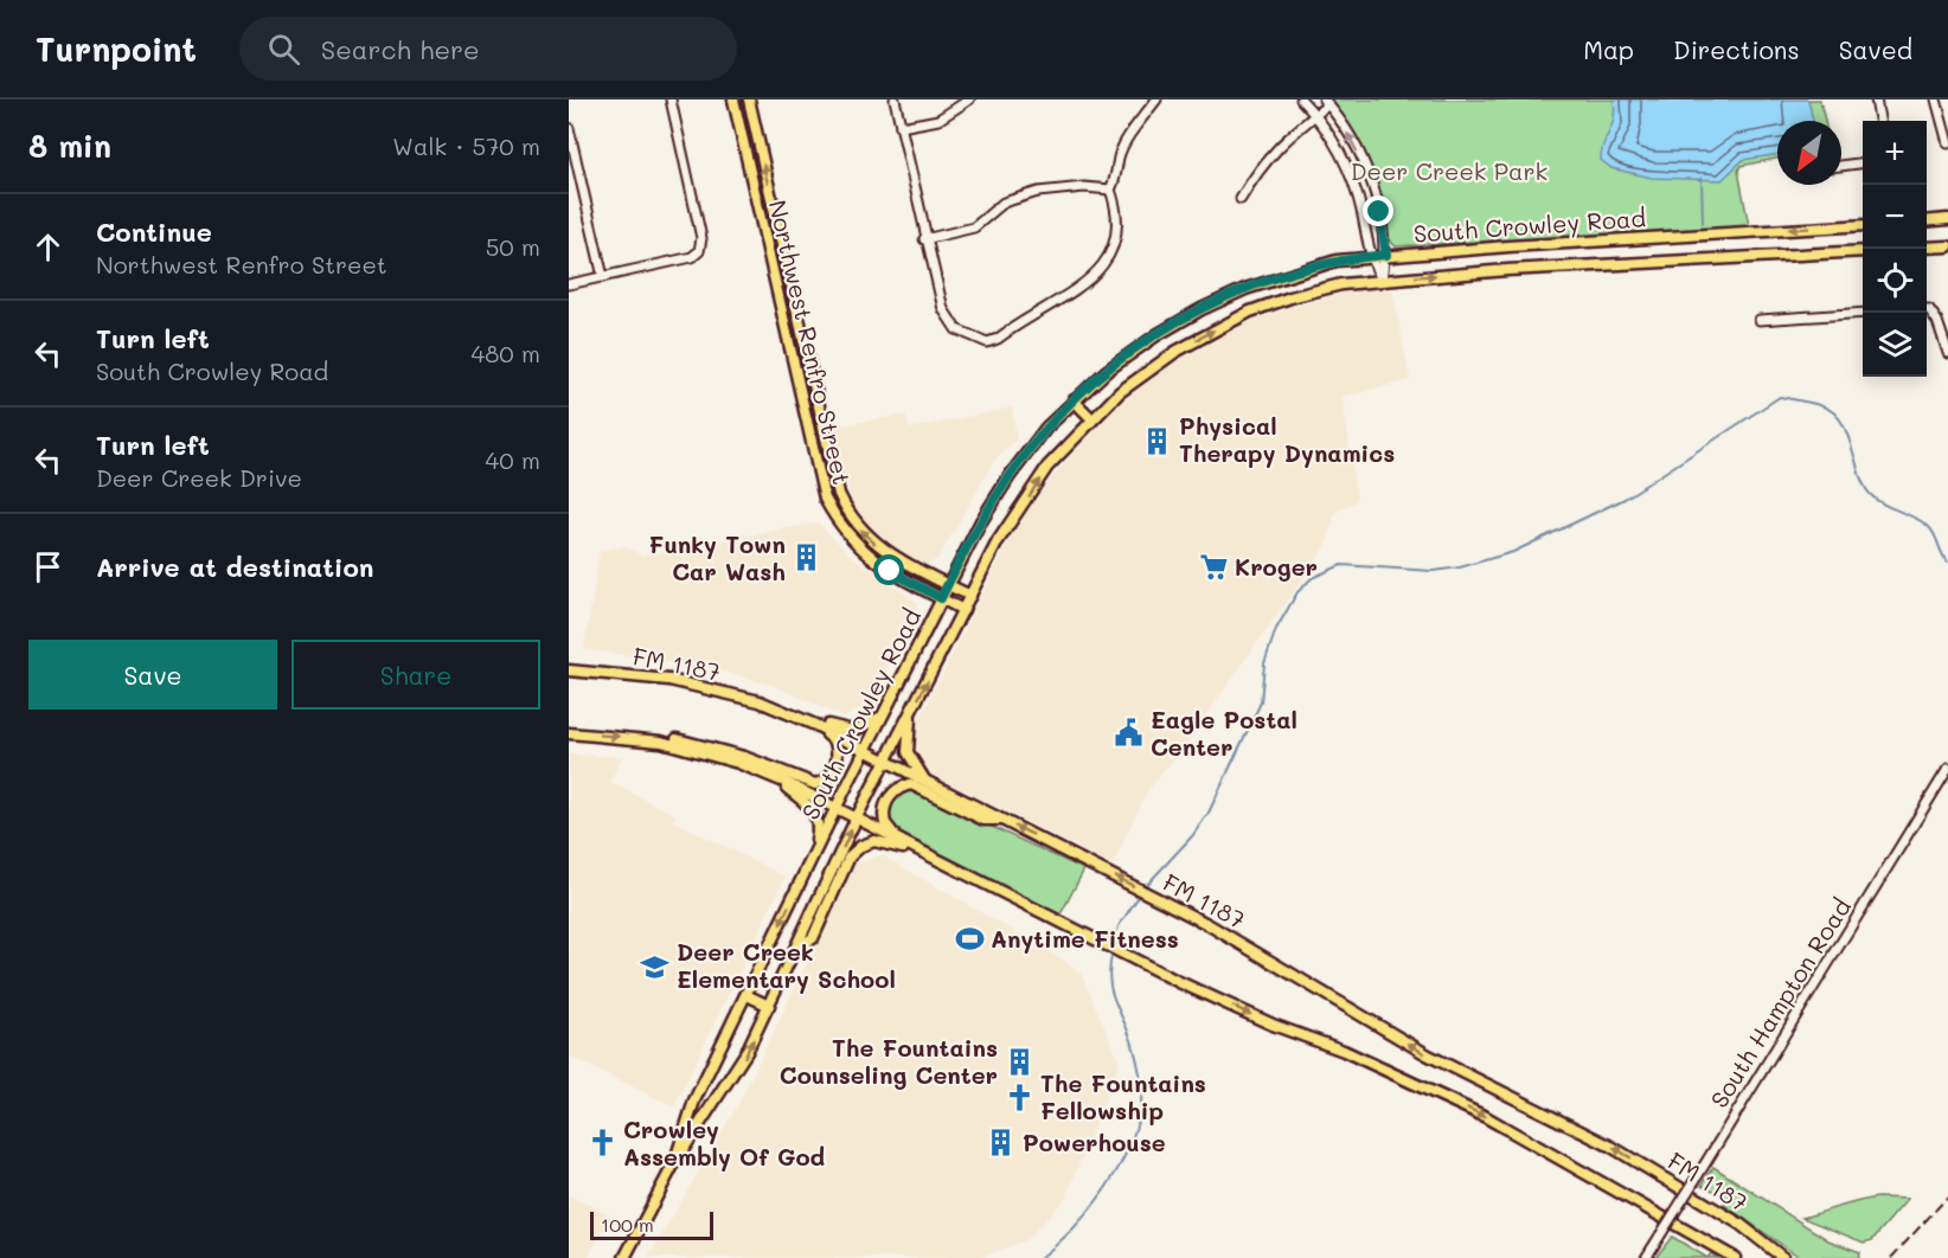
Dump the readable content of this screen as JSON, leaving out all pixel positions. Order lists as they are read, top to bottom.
{
  "streets": {
    "main road": ["South Crowley Road", "Northwest Renfro Street", "FM 1187"],
    "street": ["South Hampton Road"]
  },
  "crossings": [
    ["South Crowley Road", "Northwest Renfro Street"],
    ["South Crowley Road", "FM 1187"]
  ],
  "parks": ["Deer Creek Park"],
  "places": {
    "building": [
      "Physical Therapy Dynamics",
      "Funky Town Car Wash",
      "The Fountains Counseling Center",
      "Powerhouse"
    ],
    "supermarket": ["Kroger"],
    "public building": ["Eagle Postal Center"],
    "sports": ["Anytime Fitness"],
    "school or university": ["Deer Creek Elementary School"],
    "church": ["The Fountains Fellowship", "Crowley Assembly Of God"]
  },
  "scale_bar": "100 m",
  "north": "bottom left",
  "page": {
    "header": "Turnpoint",
    "search": "Search here",
    "nav": ["Map", "Directions", "Saved"],
    "heading": ["8 min", "Walk · 570 m"],
    "map_buttons": ["+", "−"],
    "list": [
      ["Continue", "Northwest Renfro Street", "50 m"],
      ["Turn left", "South Crowley Road", "480 m"],
      ["Turn left", "Deer Creek Drive", "40 m"],
      "Arrive at destination"
    ],
    "buttons": ["Save", "Share"],
    "scale": "100 m"
  }
}
